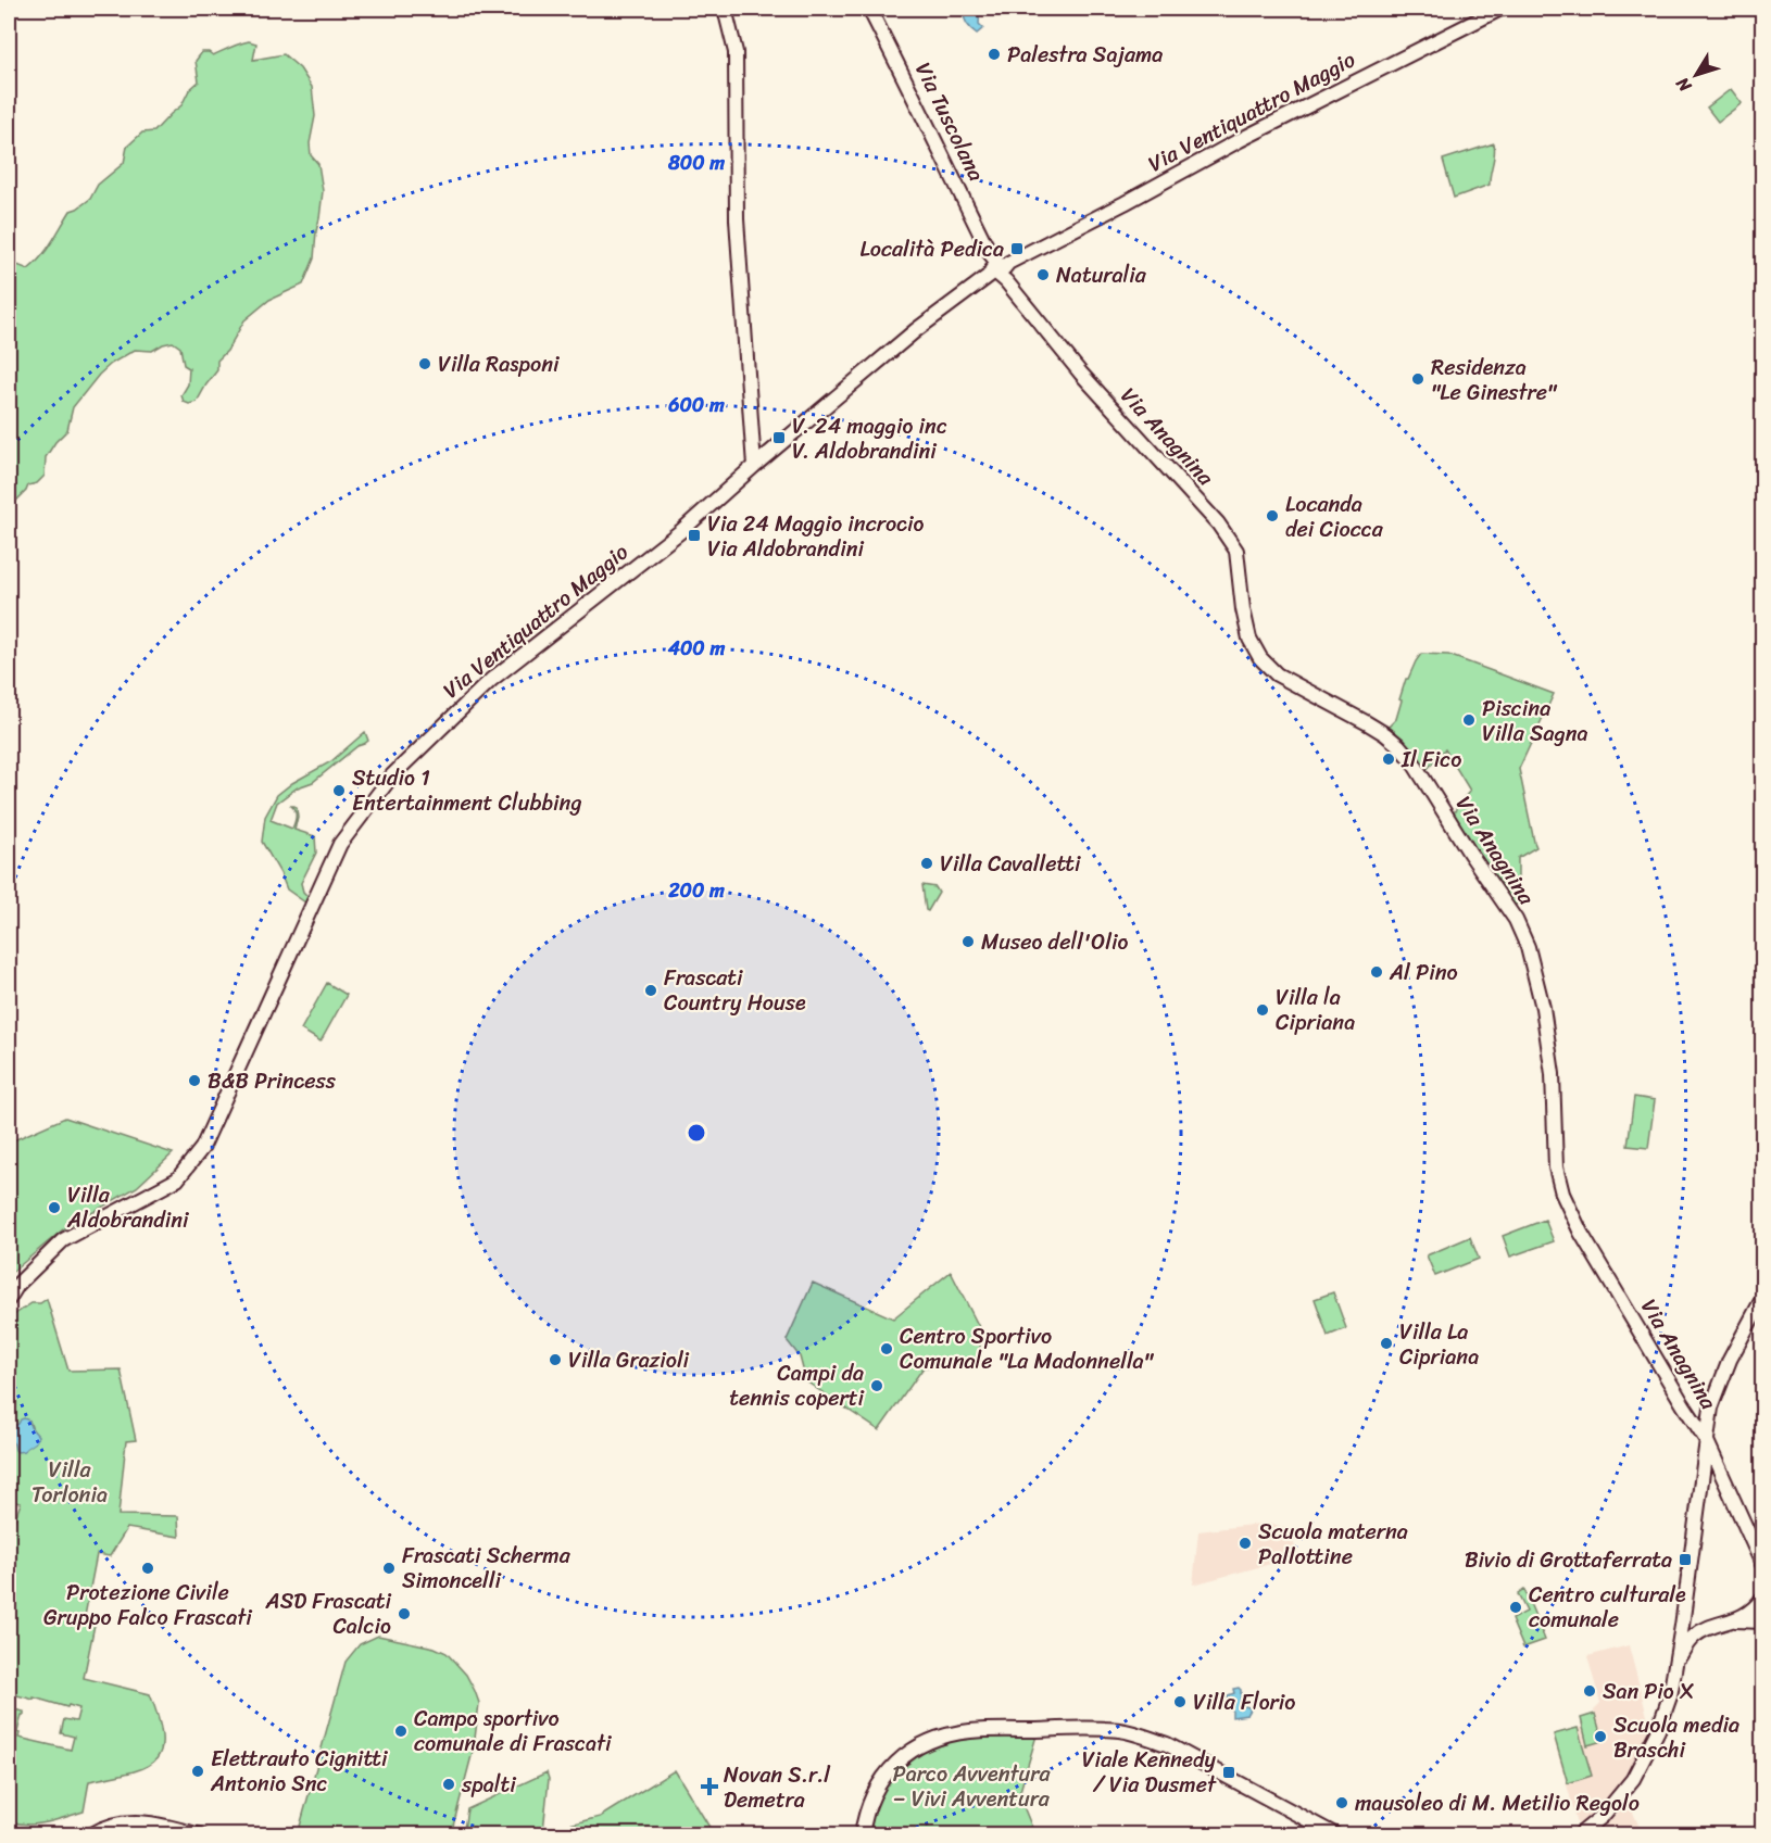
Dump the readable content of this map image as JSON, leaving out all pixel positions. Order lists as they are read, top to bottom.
{
  "streets": {
    "main road": ["Via Ventiquattro Maggio", "Via Tuscolana", "Via Anagnina"]
  },
  "crossings": [
    ["Via Ventiquattro Maggio", "Via Tuscolana"],
    ["Via Ventiquattro Maggio", "Via Anagnina"],
    ["Via Tuscolana", "Via Anagnina"]
  ],
  "parks": ["Villa Torlonia", "Parco Avventura – Vivi Avventura"],
  "places": {
    "other": [
      "Palestra Sajama",
      "Naturalia",
      "Villa Rasponi",
      "Residenza \"Le Ginestre\"",
      "Locanda dei Ciocca",
      "Piscina Villa Sagna",
      "Il Fico",
      "Studio 1 Entertainment Clubbing",
      "Villa Cavalletti",
      "Museo dell'Olio",
      "Al Pino",
      "Frascati Country House",
      "Villa la Cipriana",
      "B&B Princess",
      "Villa Aldobrandini",
      "Villa La Cipriana",
      "Centro Sportivo Comunale \"La Madonnella\"",
      "Villa Grazioli",
      "Campi da tennis coperti",
      "Scuola materna Pallottine",
      "Protezione Civile Gruppo Falco Frascati",
      "Frascati Scherma Simoncelli",
      "Centro culturale comunale",
      "ASD Frascati Calcio",
      "San Pio X",
      "Villa Florio",
      "Campo sportivo comunale di Frascati",
      "Scuola media Braschi",
      "Elettrauto Cignitti Antonio Snc",
      "spalti",
      "mausoleo di M. Metilio Regolo"
    ],
    "transit": [
      "Località Pedica",
      "V. 24 maggio inc V. Aldobrandini",
      "Via 24 Maggio incrocio Via Aldobrandini",
      "Bivio di Grottaferrata",
      "Viale Kennedy / Via Dusmet"
    ],
    "health": ["Novan S.r.l Demetra"]
  },
  "north": "bottom left",
  "rings": [
    "800 m",
    "600 m",
    "400 m",
    "200 m"
  ]
}
